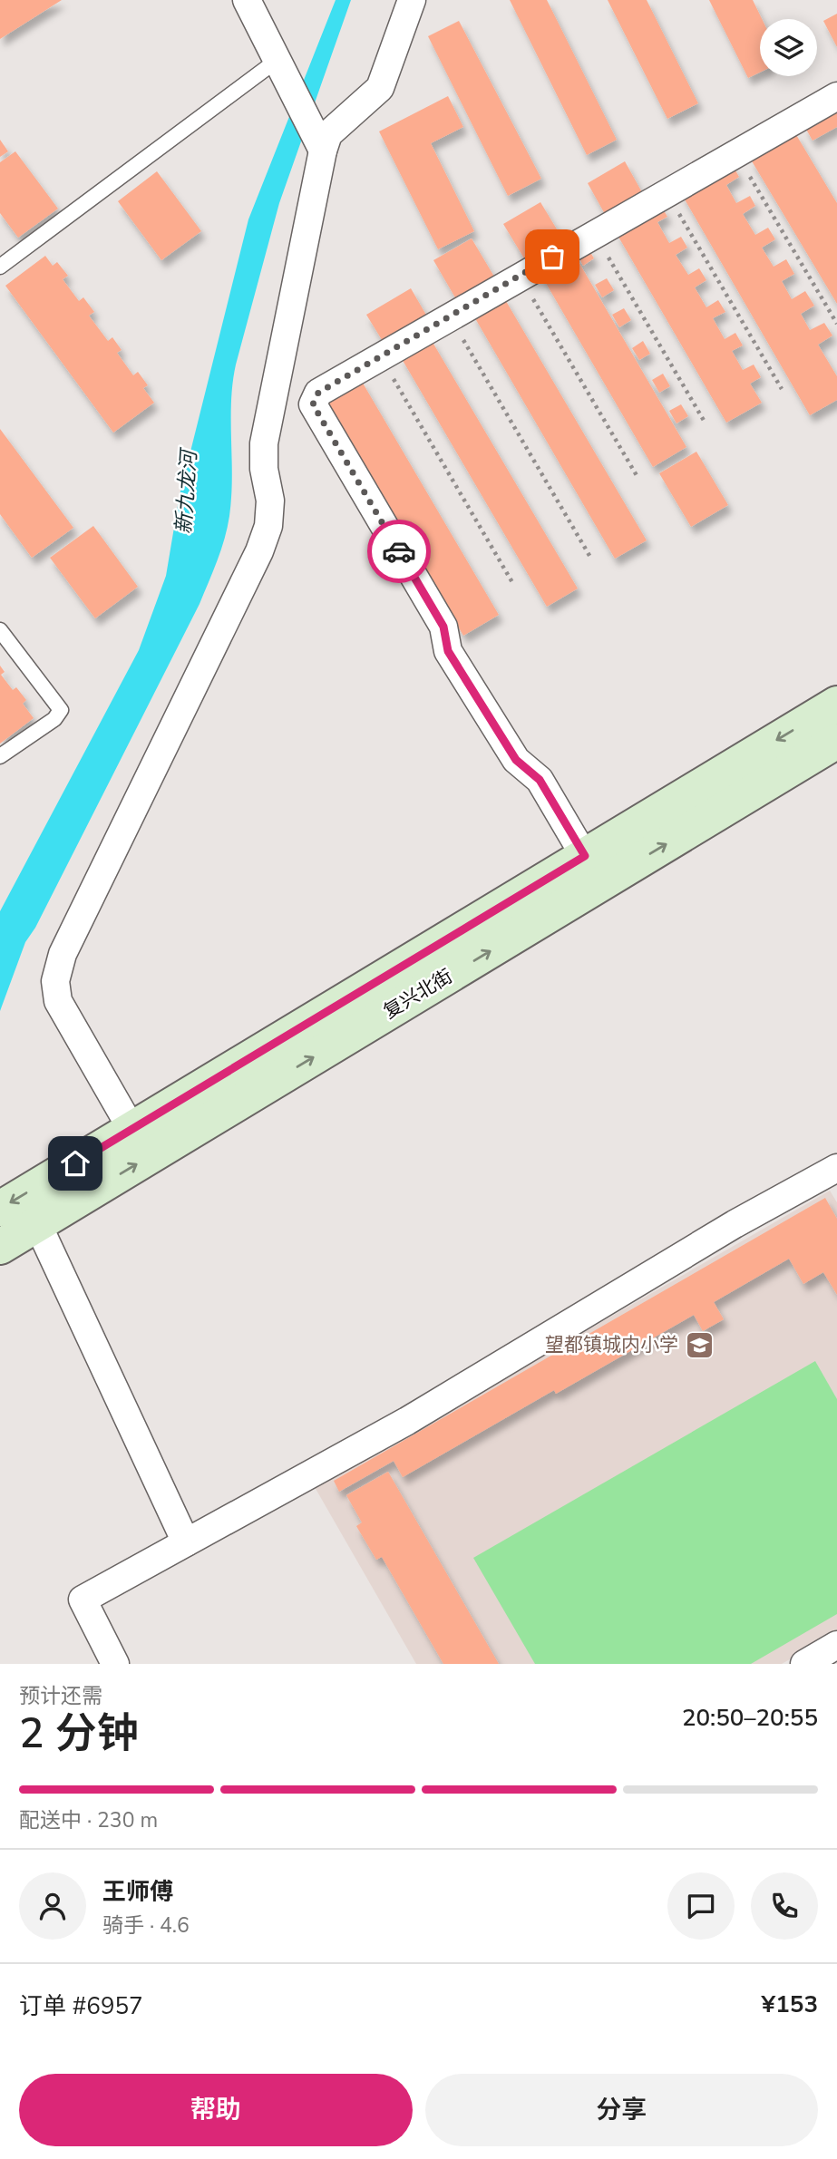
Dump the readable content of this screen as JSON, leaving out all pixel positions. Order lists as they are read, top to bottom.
{
  "streets": {
    "main road": ["复兴北街"]
  },
  "water": ["新九龙河"],
  "places": {
    "school or university": ["望都镇城内小学"]
  },
  "page": {
    "heading": ["2 分钟", "预计还需", "20:50–20:55"],
    "panel": [
      "王师傅",
      "骑手 · 4.6",
      "订单 #6957",
      "¥153"
    ],
    "bar": "配送中 · 230 m",
    "buttons": ["帮助", "分享"]
  }
}
